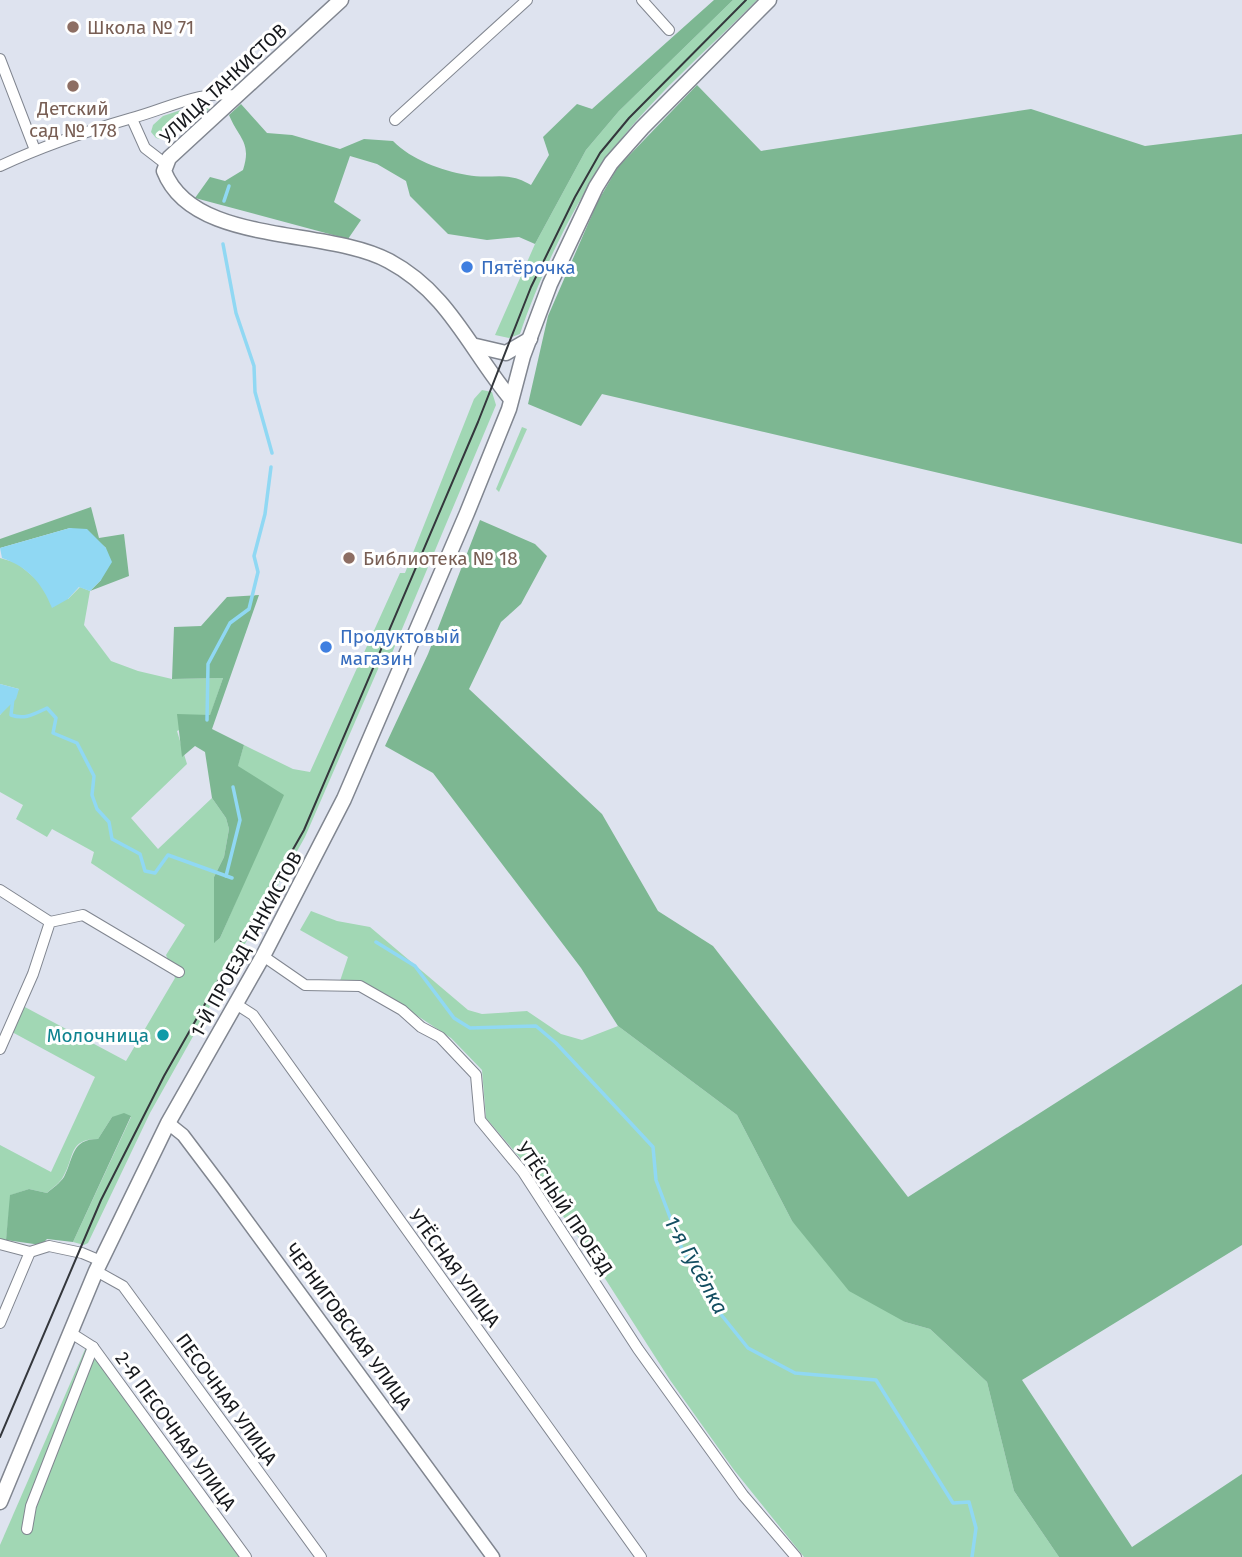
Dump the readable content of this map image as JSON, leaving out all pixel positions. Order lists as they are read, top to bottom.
{
  "streets": {
    "main road": ["УЛИЦА ТАНКИСТОВ", "1-Й ПРОЕЗД ТАНКИСТОВ"],
    "street": [
      "УТЁСНЫЙ ПРОЕЗД",
      "УТЁСНАЯ УЛИЦА",
      "ЧЕРНИГОВСКАЯ УЛИЦА",
      "ПЕСОЧНАЯ УЛИЦА",
      "2-Я ПЕСОЧНАЯ УЛИЦА"
    ]
  },
  "crossings": [
    ["УЛИЦА ТАНКИСТОВ", "1-Й ПРОЕЗД ТАНКИСТОВ"],
    ["1-Й ПРОЕЗД ТАНКИСТОВ", "УТЁСНЫЙ ПРОЕЗД"],
    ["1-Й ПРОЕЗД ТАНКИСТОВ", "УТЁСНАЯ УЛИЦА"],
    ["1-Й ПРОЕЗД ТАНКИСТОВ", "ЧЕРНИГОВСКАЯ УЛИЦА"],
    ["1-Й ПРОЕЗД ТАНКИСТОВ", "ПЕСОЧНАЯ УЛИЦА"],
    ["1-Й ПРОЕЗД ТАНКИСТОВ", "2-Я ПЕСОЧНАЯ УЛИЦА"]
  ],
  "water": ["1-я Гусёлка"],
  "places": [
    "Школа № 71",
    "Детский сад № 178",
    "Пятёрочка",
    "Библиотека № 18",
    "Продуктовый магазин",
    "Молочница"
  ]
}
